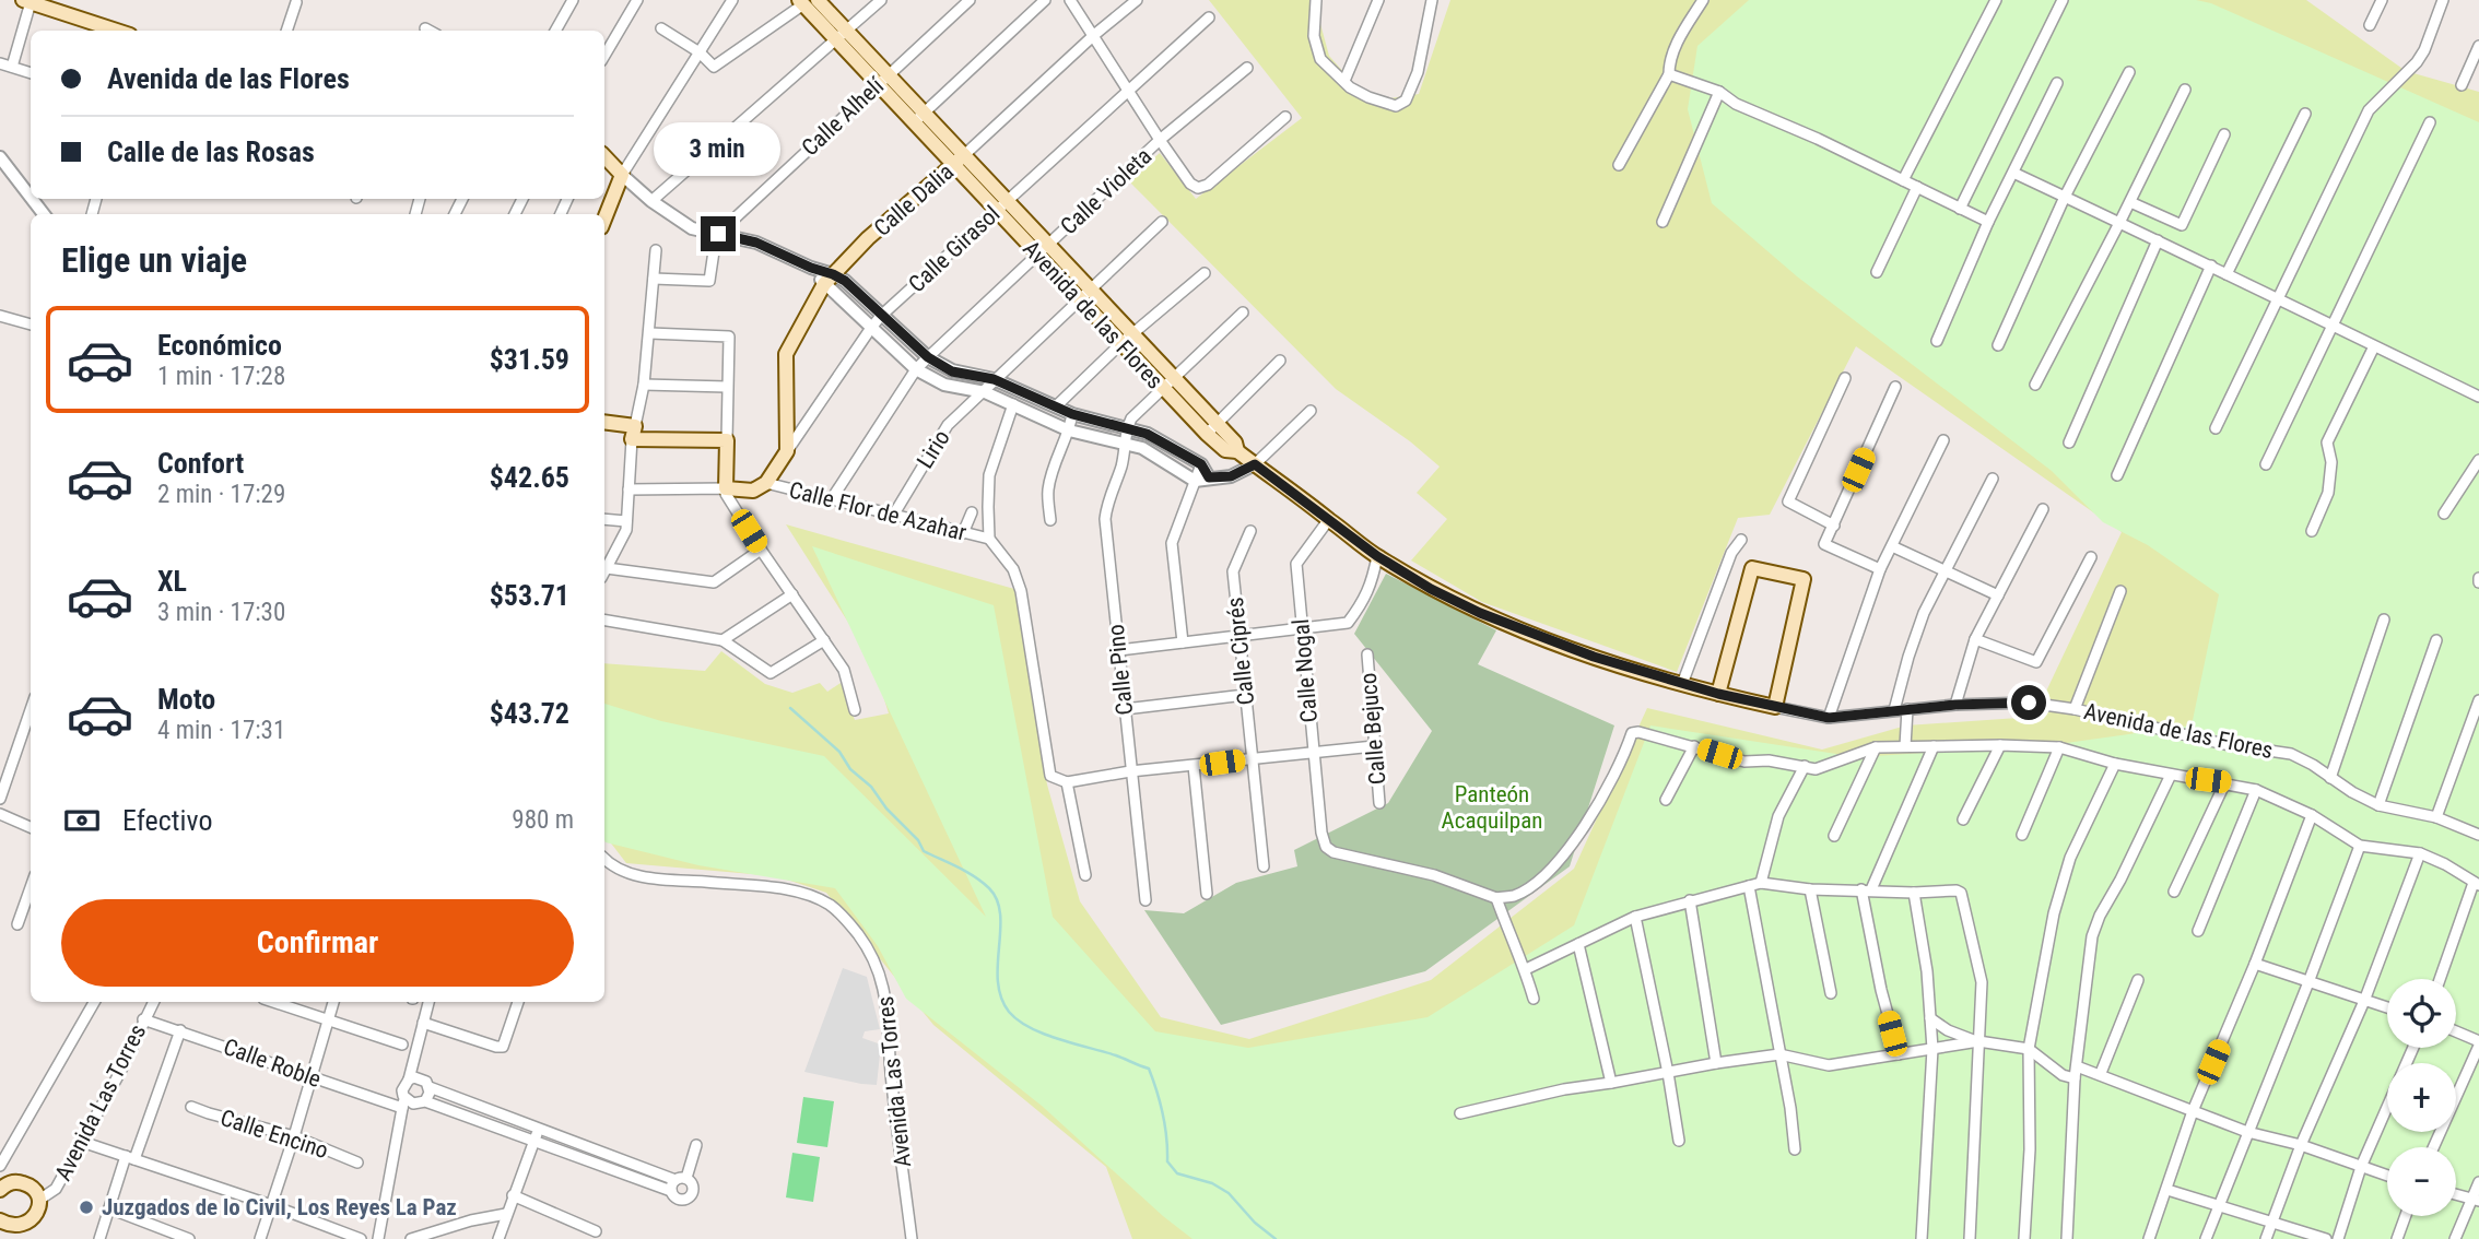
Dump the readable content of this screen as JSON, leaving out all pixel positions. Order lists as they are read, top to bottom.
{
  "streets": {
    "main road": ["Calle Dalia", "Calle Girasol", "Avenida de las Flores"],
    "street": [
      "Calle Alhelí",
      "Calle Violeta",
      "Lirio",
      "Calle Flor de Azahar",
      "Calle Ciprés",
      "Calle Pino",
      "Calle Nogal",
      "Calle Bejuco",
      "Calle Roble",
      "Avenida Las Torres",
      "Calle Encino"
    ]
  },
  "crossings": [
    ["Calle Alhelí", "Avenida de las Flores"],
    ["Calle Violeta", "Avenida de las Flores"],
    ["Calle Violeta", "Calle Flor de Azahar"],
    ["Calle Dalia", "Calle Girasol"],
    ["Calle Dalia", "Avenida de las Flores"],
    ["Calle Girasol", "Avenida de las Flores"],
    ["Calle Girasol", "Calle Flor de Azahar"],
    ["Avenida de las Flores", "Lirio"],
    ["Avenida de las Flores", "Calle Nogal"],
    ["Lirio", "Calle Flor de Azahar"],
    ["Calle Roble", "Avenida Las Torres"]
  ],
  "parks": ["Panteón Acaquilpan"],
  "places": ["Juzgados de lo Civil, Los Reyes La Paz"],
  "page": {
    "banner": ["Avenida de las Flores", "Calle de las Rosas"],
    "bubble": "3 min",
    "heading": "Elige un viaje",
    "list": [
      {
        "name": "Económico",
        "note": "1 min · 17:28",
        "value": "$31.59"
      },
      {
        "name": "Confort",
        "note": "2 min · 17:29",
        "value": "$42.65"
      },
      {
        "name": "XL",
        "note": "3 min · 17:30",
        "value": "$53.71"
      },
      {
        "name": "Moto",
        "note": "4 min · 17:31",
        "value": "$43.72"
      }
    ],
    "pay": ["Efectivo", "980 m"],
    "buttons": "Confirmar",
    "map_buttons": ["+", "−"]
  }
}
